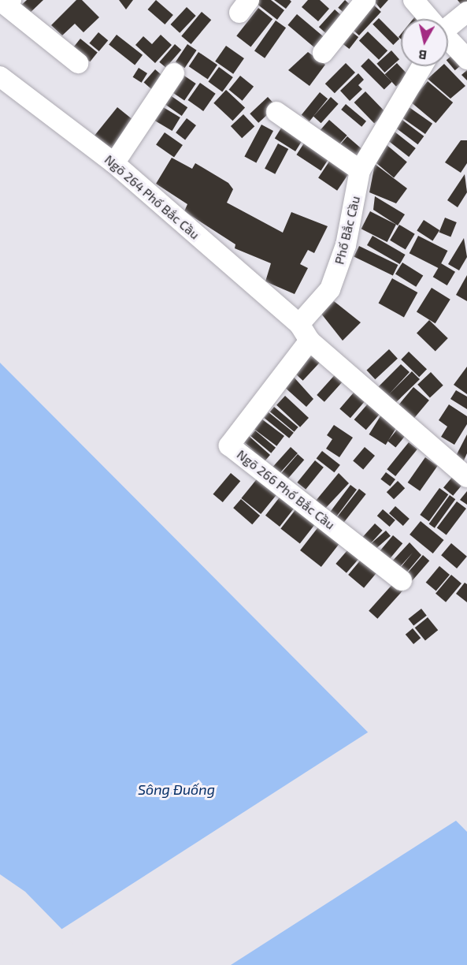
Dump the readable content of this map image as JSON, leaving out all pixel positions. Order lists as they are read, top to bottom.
{
  "streets": {
    "street": ["Ngõ 264 Phố Bắc Cầu", "Phố Bắc Cầu", "Ngõ 266 Phố Bắc Cầu"]
  },
  "crossings": [
    ["Ngõ 264 Phố Bắc Cầu", "Phố Bắc Cầu"],
    ["Ngõ 264 Phố Bắc Cầu", "Ngõ 266 Phố Bắc Cầu"],
    ["Phố Bắc Cầu", "Ngõ 266 Phố Bắc Cầu"]
  ],
  "water": ["Sông Đuống"],
  "north": "bottom"
}
